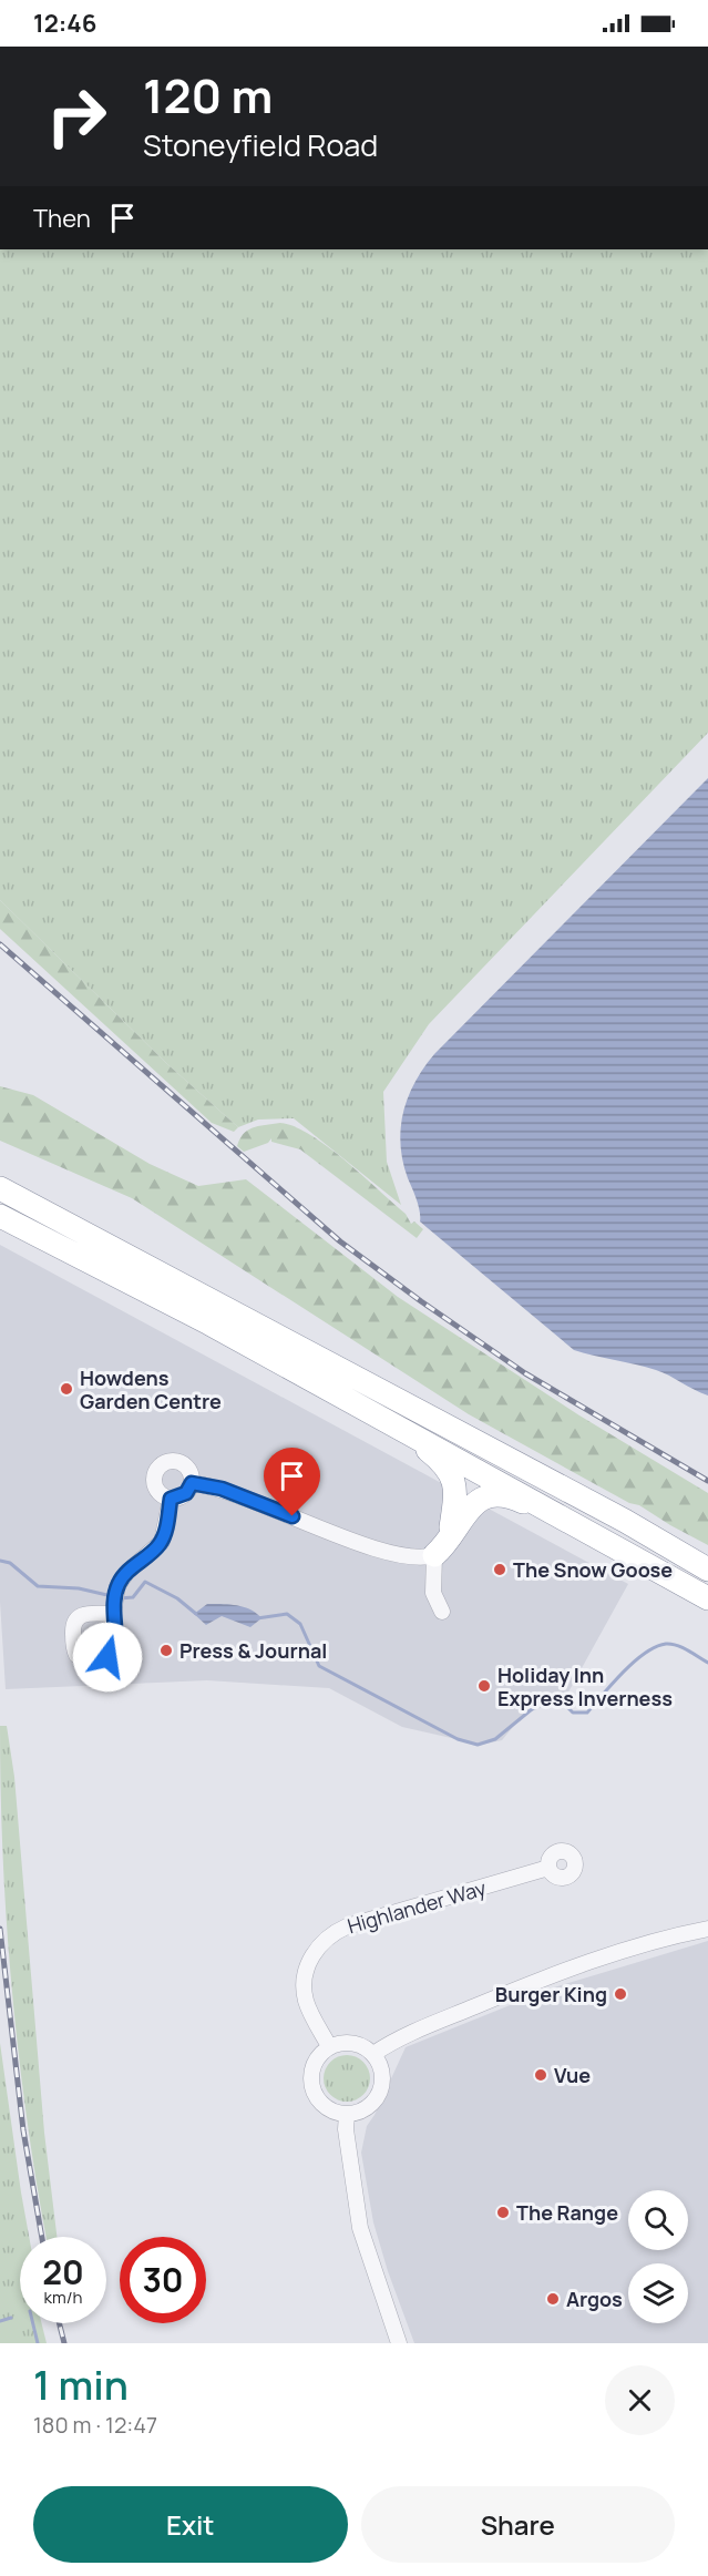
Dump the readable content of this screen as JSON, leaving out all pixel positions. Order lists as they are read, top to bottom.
{
  "streets": {
    "street": ["Highlander Way"]
  },
  "places": [
    "Howdens Garden Centre",
    "The Snow Goose",
    "Press & Journal",
    "Holiday Inn Express Inverness",
    "Burger King",
    "Vue",
    "The Range",
    "Argos"
  ],
  "page": {
    "status": "12:46",
    "turn": ["120 m", "Stoneyfield Road"],
    "then": "Then",
    "speed": "20 km/h",
    "limit": "30",
    "heading": ["1 min", "180 m · 12:47"],
    "buttons": ["Exit", "Share"]
  }
}
